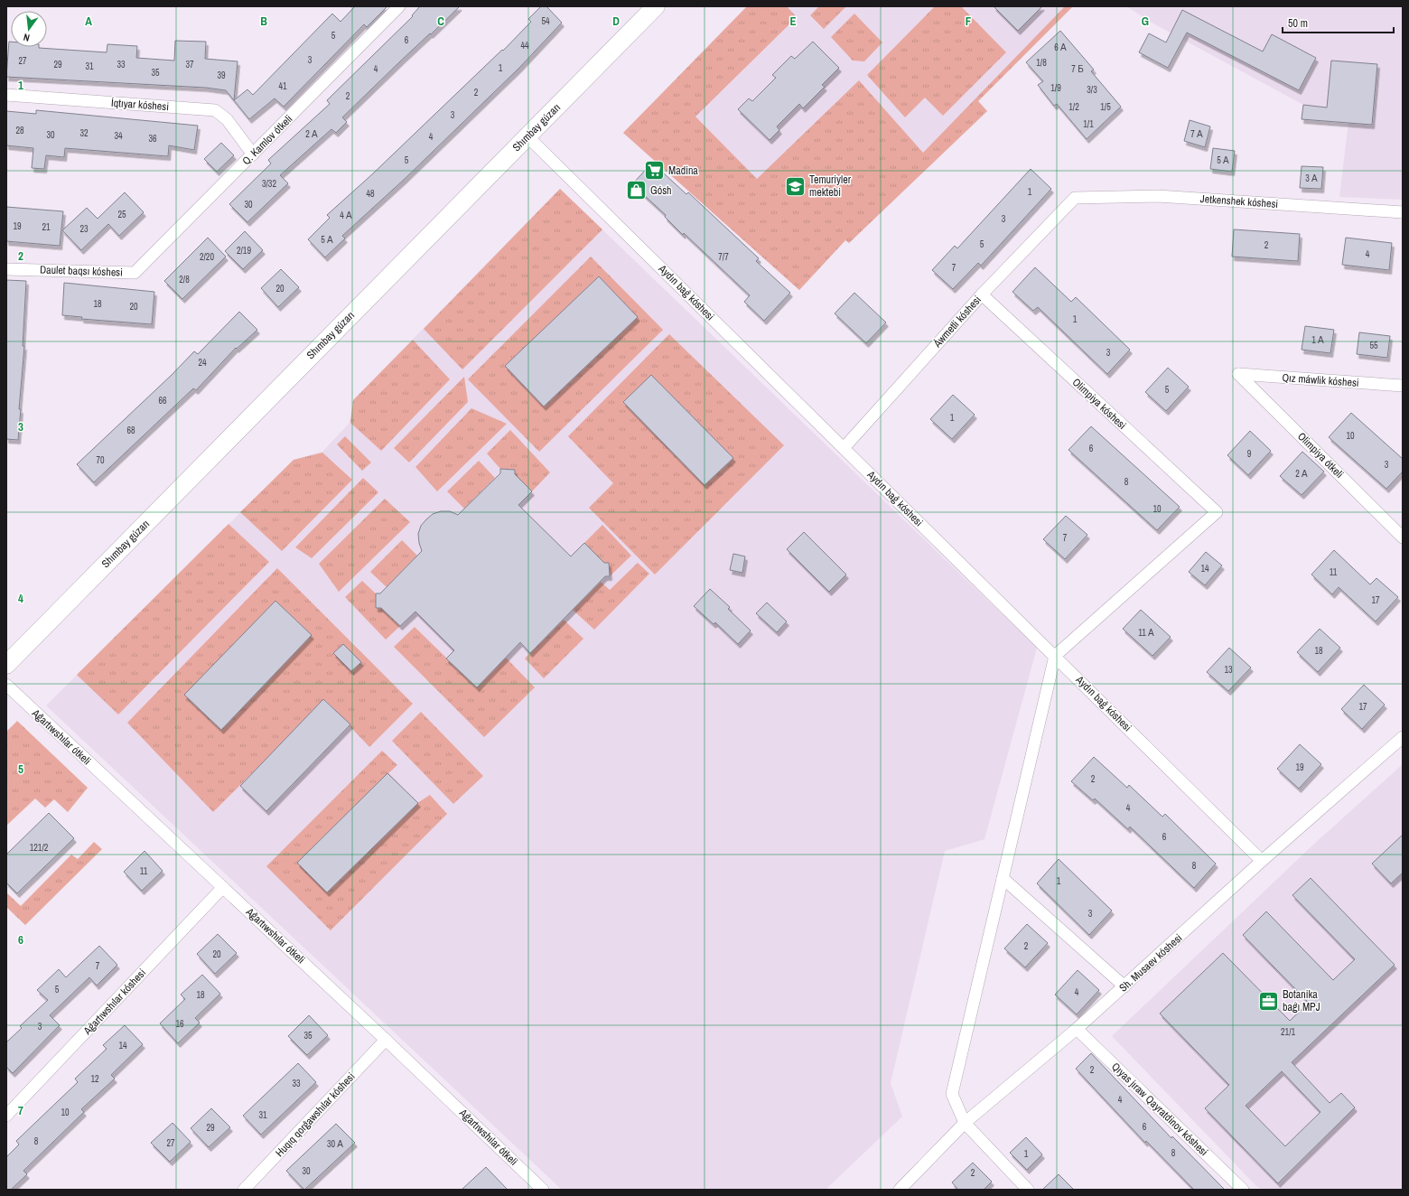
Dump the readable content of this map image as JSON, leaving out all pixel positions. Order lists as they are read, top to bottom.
{
  "streets": {
    "main road": ["Shımbay gúzarı"],
    "street": [
      "Íqtıyar kóshesi",
      "Q. Kamlov ótkeli",
      "Jetkenshek kóshesi",
      "Daulet baqsı kóshesi",
      "Aydın baǵ kóshesi",
      "Áwmetli kóshesi",
      "Qız máwlik kóshesi",
      "Olimpiya kóshesi",
      "Olimpiya ótkeli",
      "Aǵartıwshılar ótkeli",
      "Sh. Musaev kóshesi",
      "Aǵartıwshılar kóshesi",
      "Qıyas jıraw Qayratdinov kóshesi",
      "Huqıq qorǵawshılar kóshesi"
    ]
  },
  "crossings": [
    ["Íqtıyar kóshesi", "Q. Kamlov ótkeli"],
    ["Shımbay gúzarı", "Aydın baǵ kóshesi"],
    ["Q. Kamlov ótkeli", "Daulet baqsı kóshesi"],
    ["Jetkenshek kóshesi", "Áwmetli kóshesi"],
    ["Aydın baǵ kóshesi", "Áwmetli kóshesi"],
    ["Aydın baǵ kóshesi", "Olimpiya kóshesi"],
    ["Aydın baǵ kóshesi", "Sh. Musaev kóshesi"],
    ["Áwmetli kóshesi", "Olimpiya kóshesi"],
    ["Qız máwlik kóshesi", "Olimpiya ótkeli"],
    ["Aǵartıwshılar ótkeli", "Aǵartıwshılar kóshesi"],
    ["Aǵartıwshılar ótkeli", "Huqıq qorǵawshılar kóshesi"],
    ["Sh. Musaev kóshesi", "Qıyas jıraw Qayratdinov kóshesi"]
  ],
  "places": {
    "supermarket": ["Madina"],
    "school or university": ["Temuriyler mektebi"],
    "shop": ["Gósh"],
    "office": ["Botanika baǵı MPJ"]
  },
  "house_numbers": [
    "54",
    "5",
    "6",
    "44",
    "6 А",
    "3",
    "27",
    "1/8",
    "29",
    "33",
    "37",
    "31",
    "1",
    "4",
    "7 Б",
    "35",
    "39",
    "41",
    "1/9",
    "3/3",
    "2",
    "2",
    "1/2",
    "1/5",
    "3",
    "1/1",
    "28",
    "32",
    "2 А",
    "7 А",
    "30",
    "34",
    "4",
    "36",
    "5",
    "5 А",
    "3 А",
    "3/32",
    "1",
    "48",
    "30",
    "25",
    "4 А",
    "3",
    "19",
    "21",
    "23",
    "5 А",
    "5",
    "2",
    "2/19",
    "4",
    "2/20",
    "7/7",
    "7",
    "2/8",
    "20",
    "18",
    "20",
    "1",
    "1 А",
    "55",
    "3",
    "24",
    "5",
    "66",
    "1",
    "68",
    "10",
    "6",
    "9",
    "70",
    "3",
    "2 А",
    "8",
    "10",
    "7",
    "14",
    "11",
    "17",
    "11 А",
    "18",
    "13",
    "17",
    "19",
    "2",
    "4",
    "6",
    "121/2",
    "8",
    "11",
    "1",
    "3",
    "2",
    "20",
    "7",
    "5",
    "4",
    "18",
    "16",
    "3",
    "21/1",
    "35",
    "14",
    "2",
    "12",
    "33",
    "4",
    "10",
    "31",
    "6",
    "29",
    "8",
    "27",
    "30 А",
    "8",
    "1",
    "30",
    "2"
  ],
  "scale_bar": "50 m",
  "north": "bottom",
  "grid": {
    "columns": [
      "A",
      "B",
      "C",
      "D",
      "E",
      "F",
      "G"
    ],
    "rows": [
      "1",
      "2",
      "3",
      "4",
      "5",
      "6",
      "7"
    ]
  }
}
